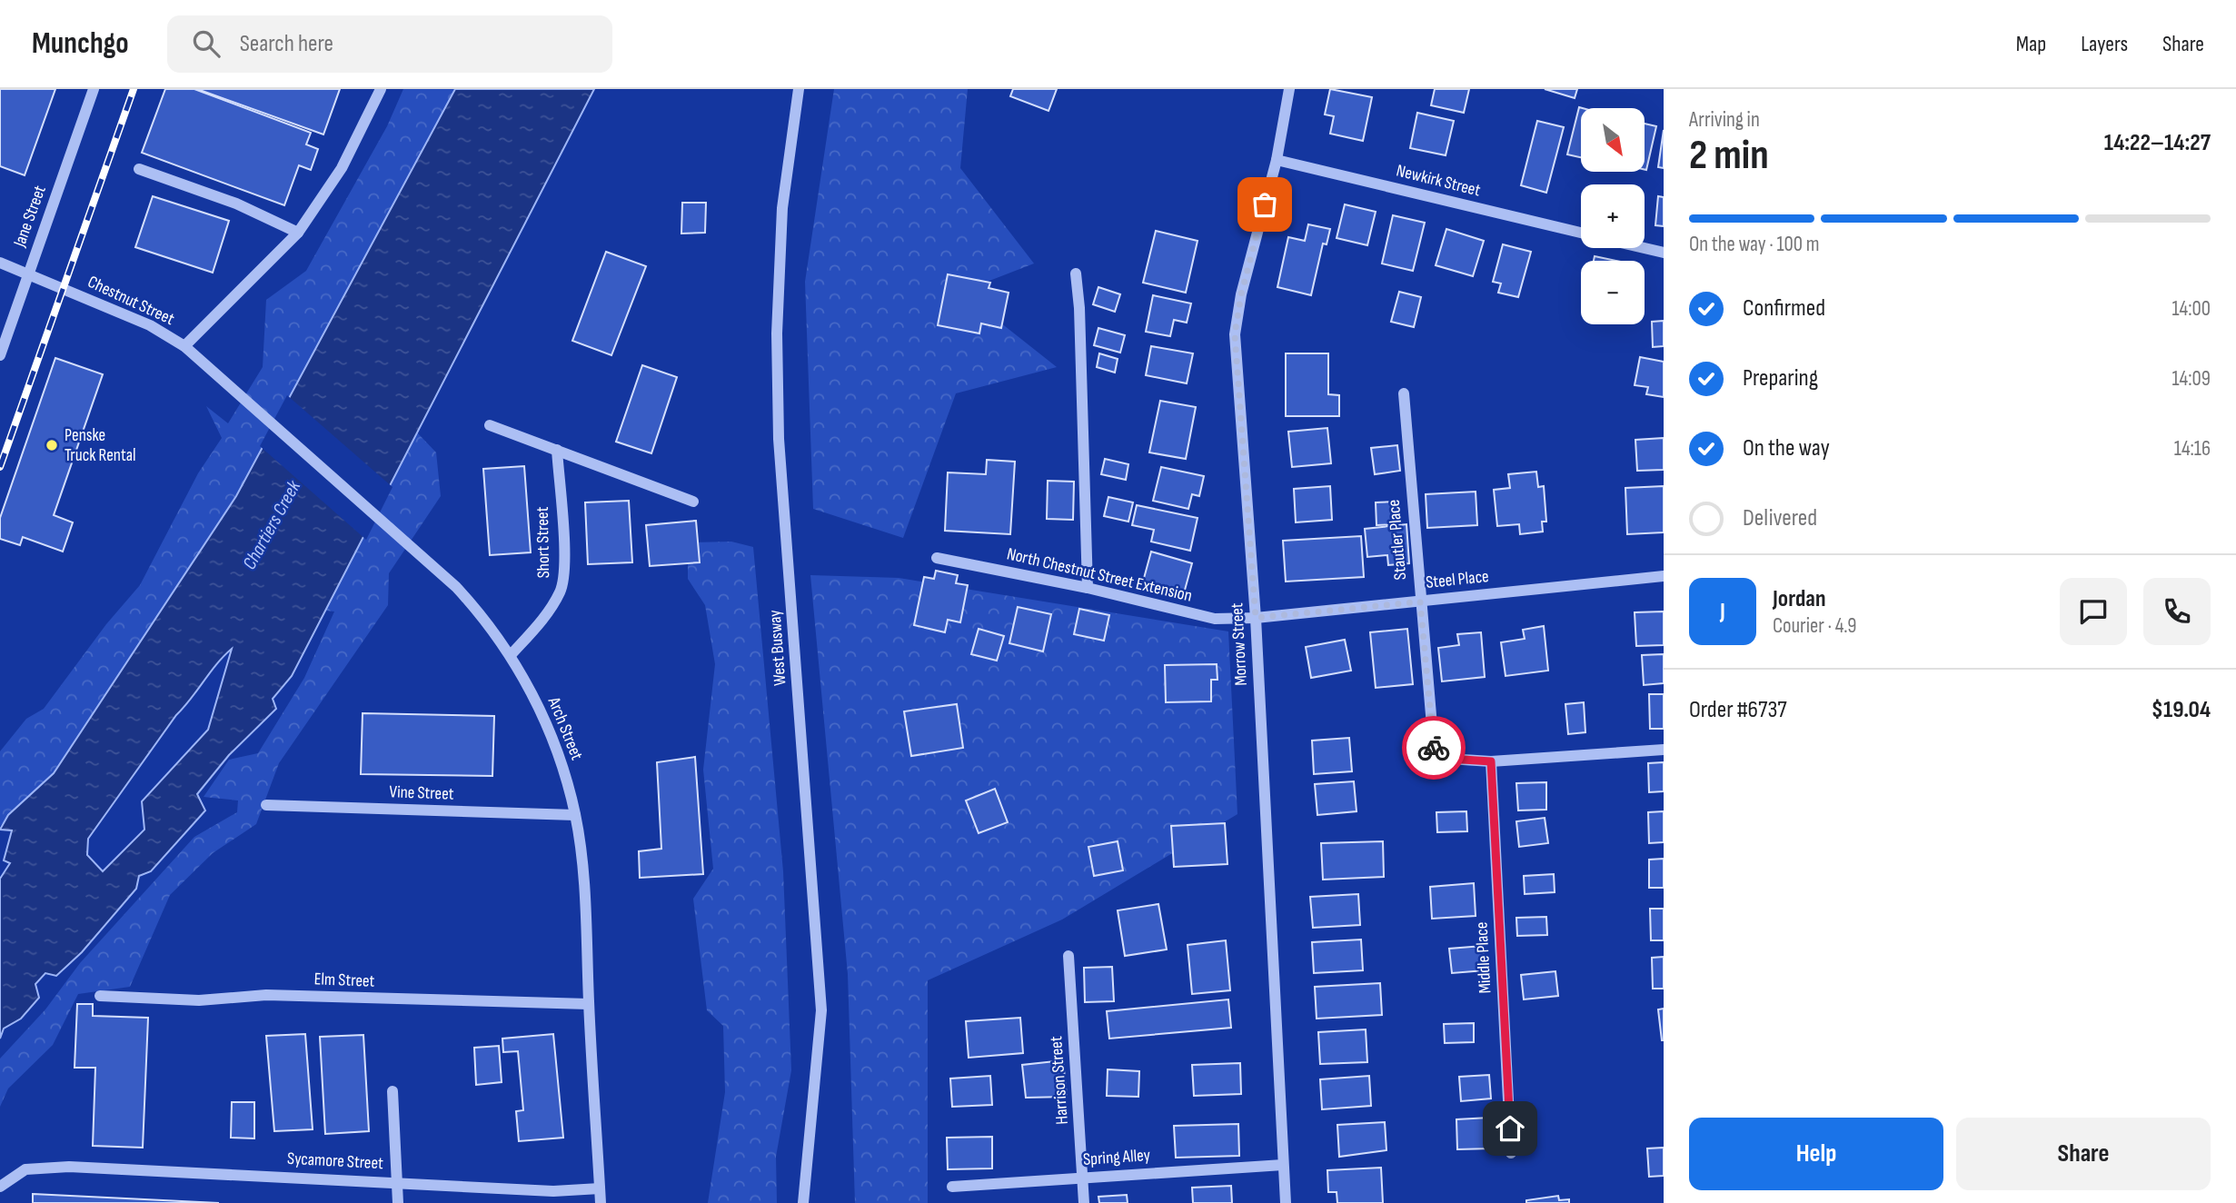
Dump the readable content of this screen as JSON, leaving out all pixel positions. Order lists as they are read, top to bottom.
{
  "streets": {
    "street": [
      "Newkirk Street",
      "Jane Street",
      "Chestnut Street",
      "Stautler Place",
      "Short Street",
      "North Chestnut Street Extension",
      "Steel Place",
      "Morrow Street",
      "West Busway",
      "Arch Street",
      "Vine Street",
      "Middle Place",
      "Elm Street",
      "Harrison Street",
      "Spring Alley",
      "Sycamore Street"
    ]
  },
  "crossings": [
    ["Newkirk Street", "Morrow Street"],
    ["Jane Street", "Chestnut Street"],
    ["Chestnut Street", "Arch Street"],
    ["Stautler Place", "Steel Place"],
    ["Stautler Place", "Middle Place"],
    ["Short Street", "Arch Street"],
    ["North Chestnut Street Extension", "Steel Place"],
    ["North Chestnut Street Extension", "Morrow Street"],
    ["Steel Place", "Morrow Street"],
    ["Morrow Street", "Spring Alley"],
    ["Arch Street", "Vine Street"],
    ["Arch Street", "Elm Street"],
    ["Arch Street", "Sycamore Street"],
    ["Harrison Street", "Spring Alley"]
  ],
  "water": ["Chartiers Creek"],
  "places": ["Penske Truck Rental"],
  "north": "bottom right",
  "page": {
    "header": "Munchgo",
    "search": "Search here",
    "nav": ["Map", "Layers", "Share"],
    "heading": ["2 min", "Arriving in", "14:22–14:27"],
    "panel": [
      "Jordan",
      "Courier · 4.9",
      "Order #6737",
      "$19.04"
    ],
    "map_buttons": ["+", "−"],
    "bar": "On the way · 100 m",
    "list": [
      ["Confirmed", "14:00"],
      ["Preparing", "14:09"],
      ["On the way", "14:16"],
      "Delivered"
    ],
    "round": "J",
    "buttons": ["Help", "Share"]
  }
}
